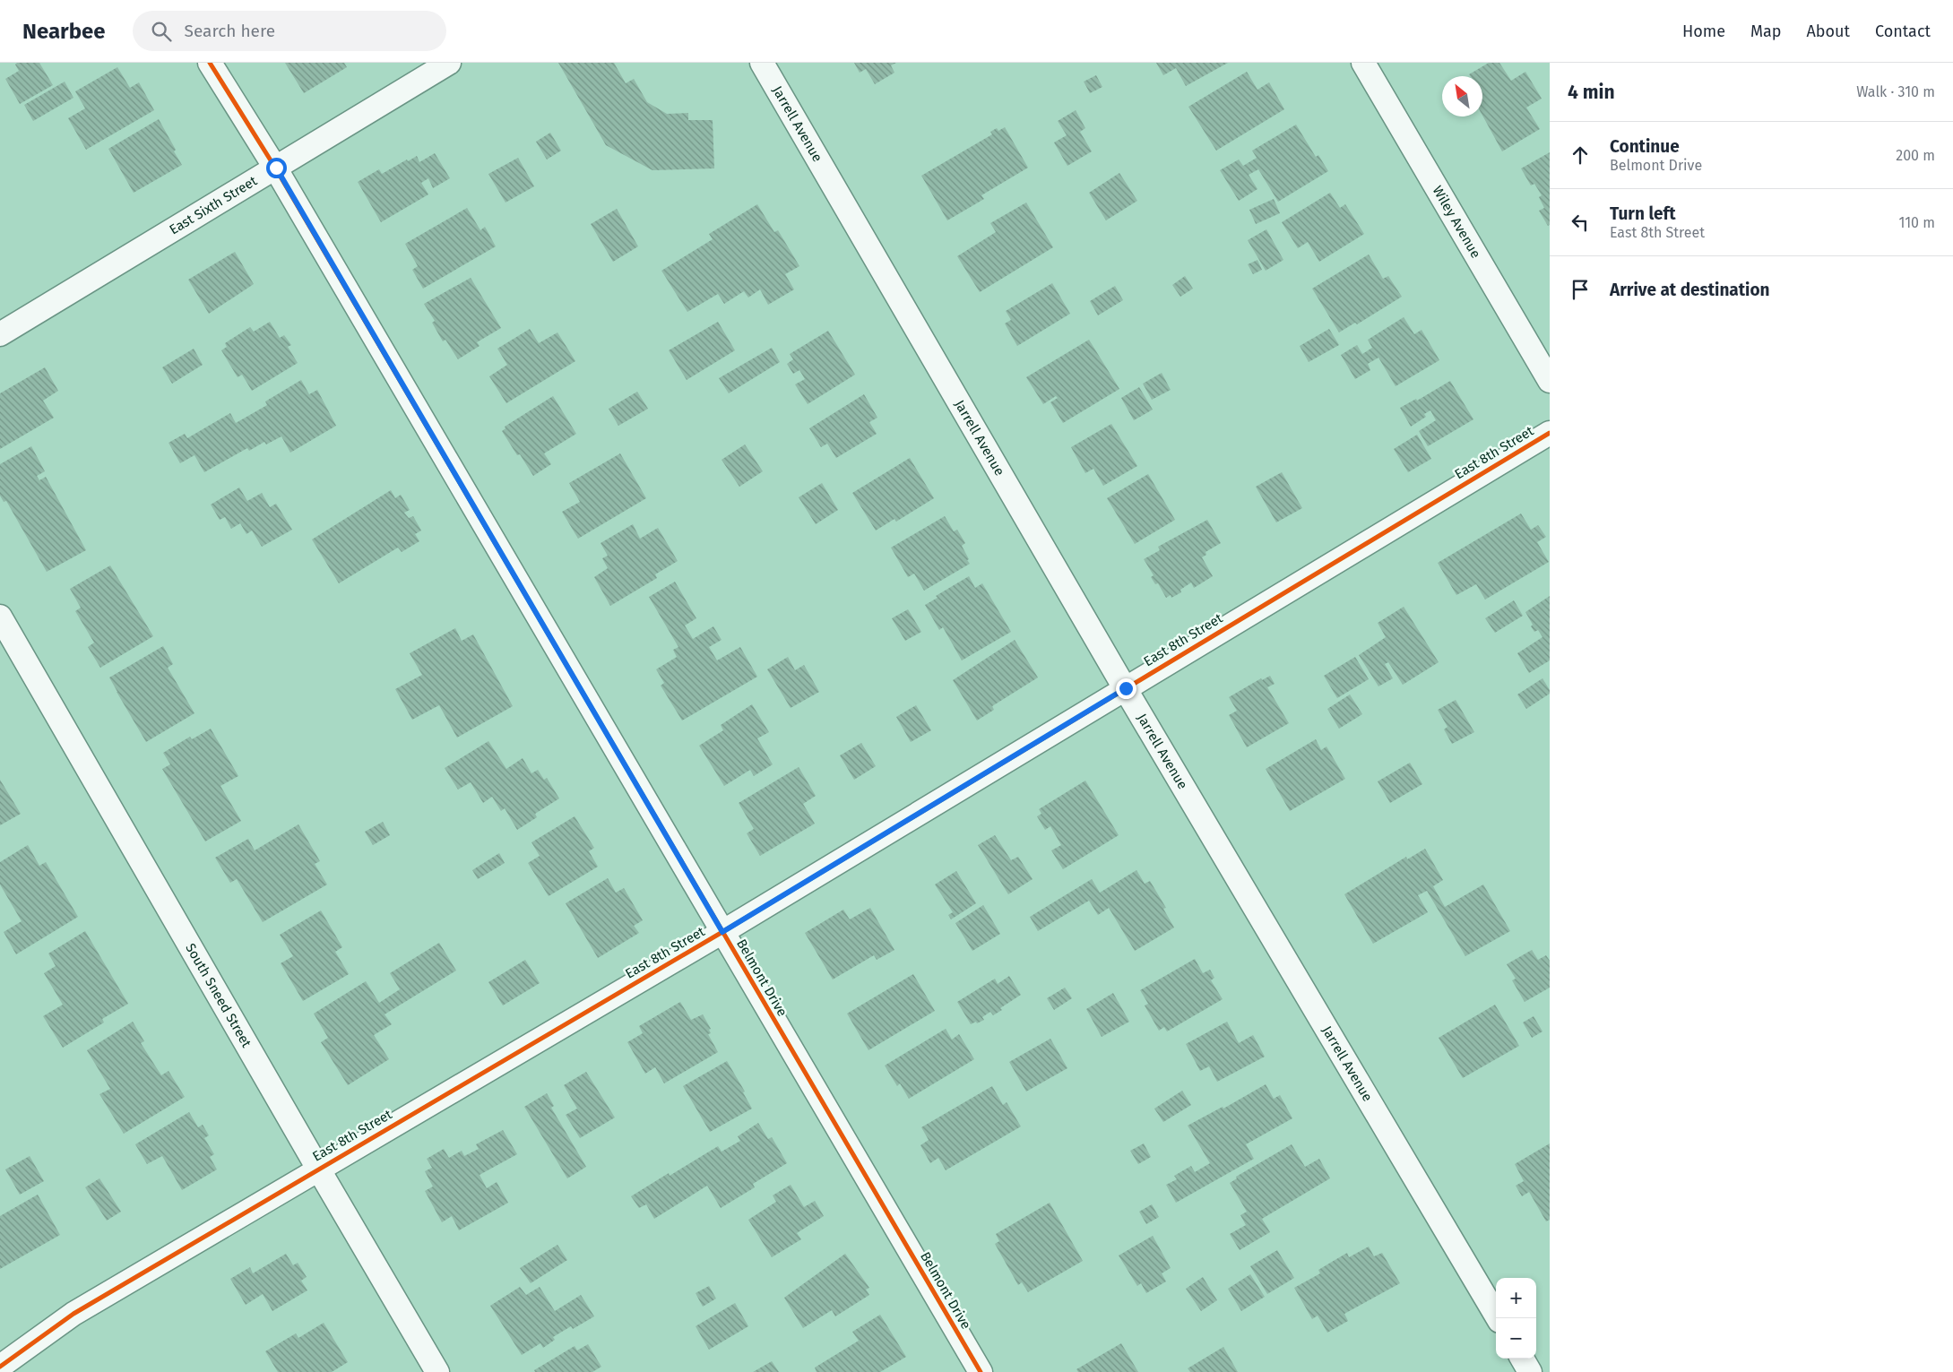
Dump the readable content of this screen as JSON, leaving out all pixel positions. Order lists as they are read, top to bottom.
{
  "streets": {
    "street": [
      "Jarrell Avenue",
      "East Sixth Street",
      "Wiley Avenue",
      "East 8th Street",
      "Belmont Drive",
      "South Sneed Street"
    ]
  },
  "crossings": [
    ["Jarrell Avenue", "East 8th Street"],
    ["East Sixth Street", "Belmont Drive"],
    ["East 8th Street", "Belmont Drive"],
    ["East 8th Street", "South Sneed Street"]
  ],
  "north": "top left",
  "page": {
    "header": "Nearbee",
    "search": "Search here",
    "nav": [
      "Home",
      "Map",
      "About",
      "Contact"
    ],
    "heading": ["4 min", "Walk · 310 m"],
    "list": [
      ["Continue", "Belmont Drive", "200 m"],
      ["Turn left", "East 8th Street", "110 m"],
      "Arrive at destination"
    ],
    "map_buttons": ["+", "−"]
  }
}
